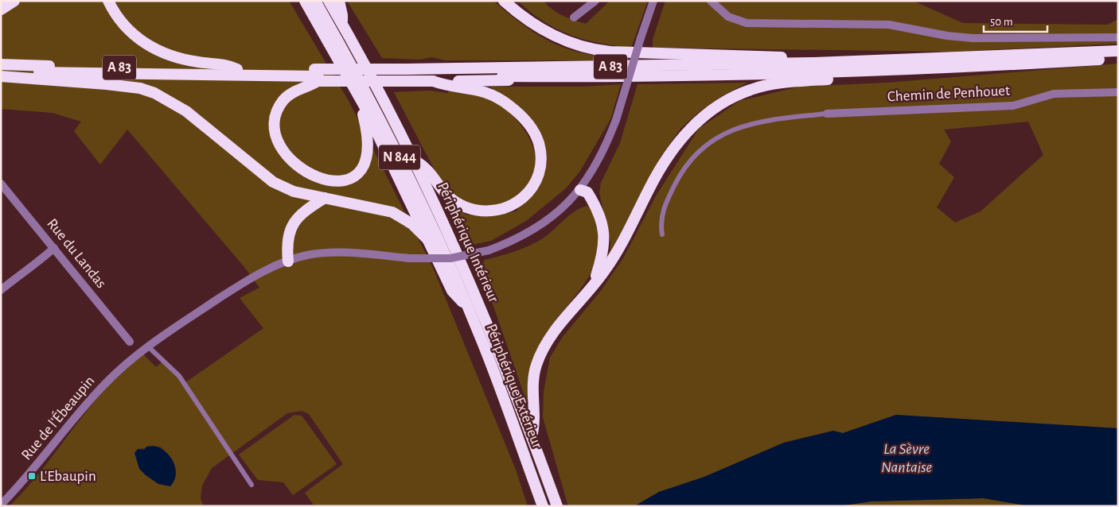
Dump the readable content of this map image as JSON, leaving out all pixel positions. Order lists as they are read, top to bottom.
{
  "streets": {
    "highway": [
      "A 83",
      "N 844",
      "Périphérique Intérieur",
      "Périphérique Extérieur"
    ],
    "street": ["Chemin de Penhouet", "Rue du Landas", "Rue de l'Ébeaupin"]
  },
  "water": ["La Sèvre Nantaise"],
  "places": {
    "transit": ["L'Ebaupin"]
  },
  "scale_bar": "50 m"
}
